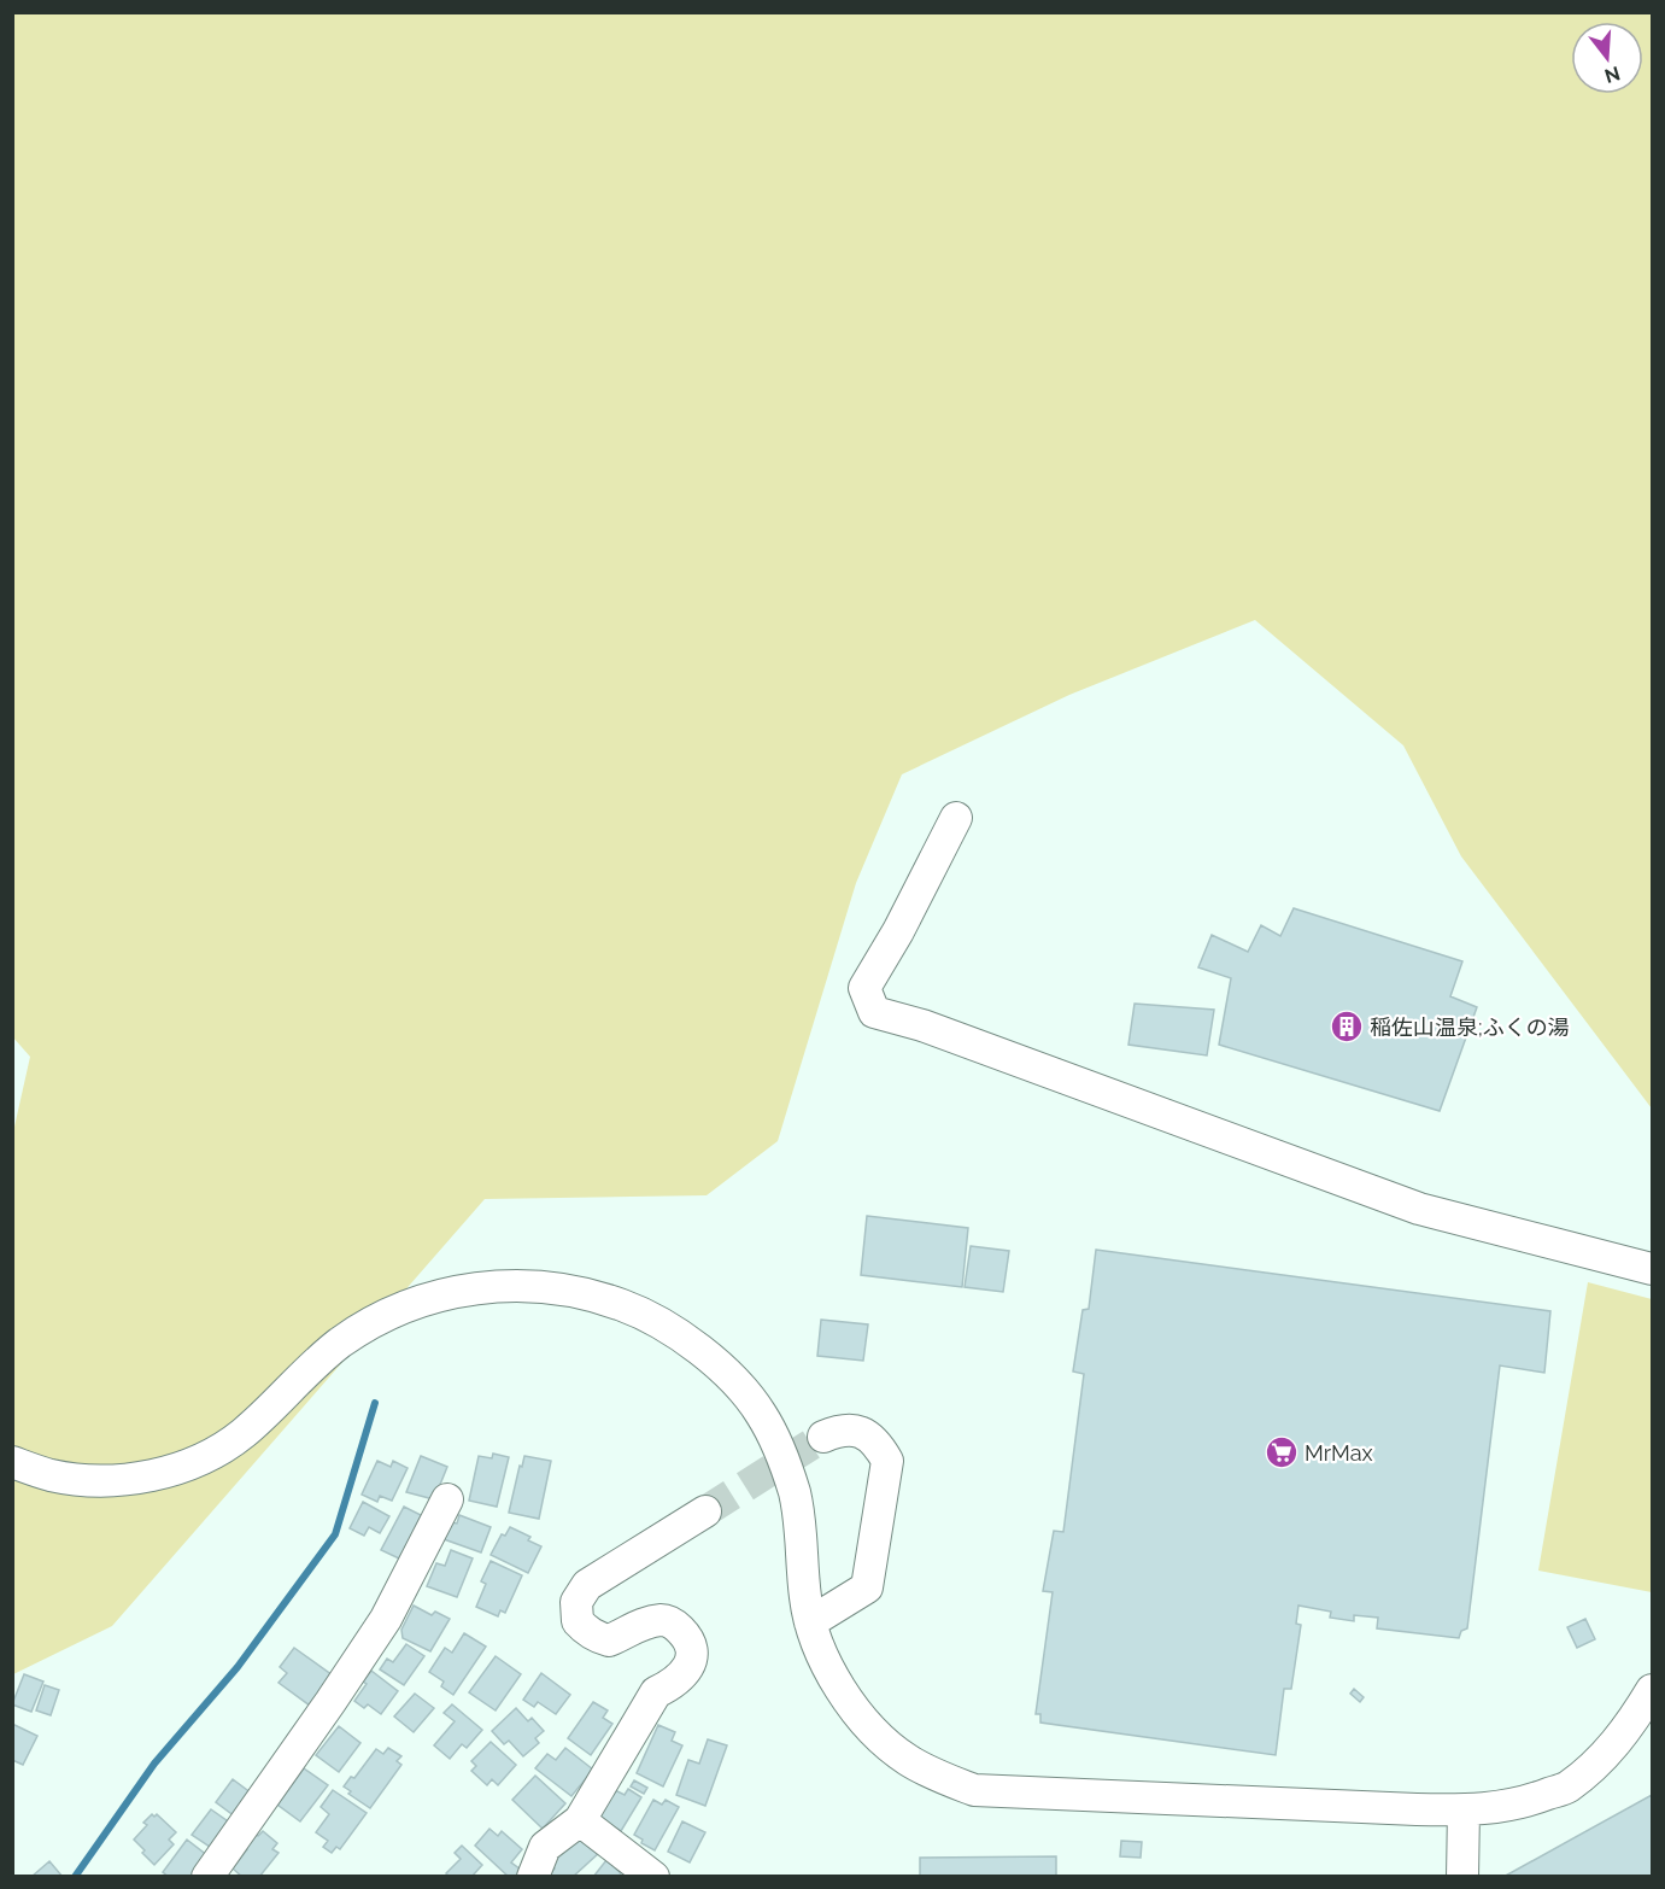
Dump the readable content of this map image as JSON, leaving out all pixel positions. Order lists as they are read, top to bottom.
{
  "places": {
    "building": ["稲佐山温泉;ふくの湯"],
    "supermarket": ["MrMax"]
  },
  "north": "bottom"
}
